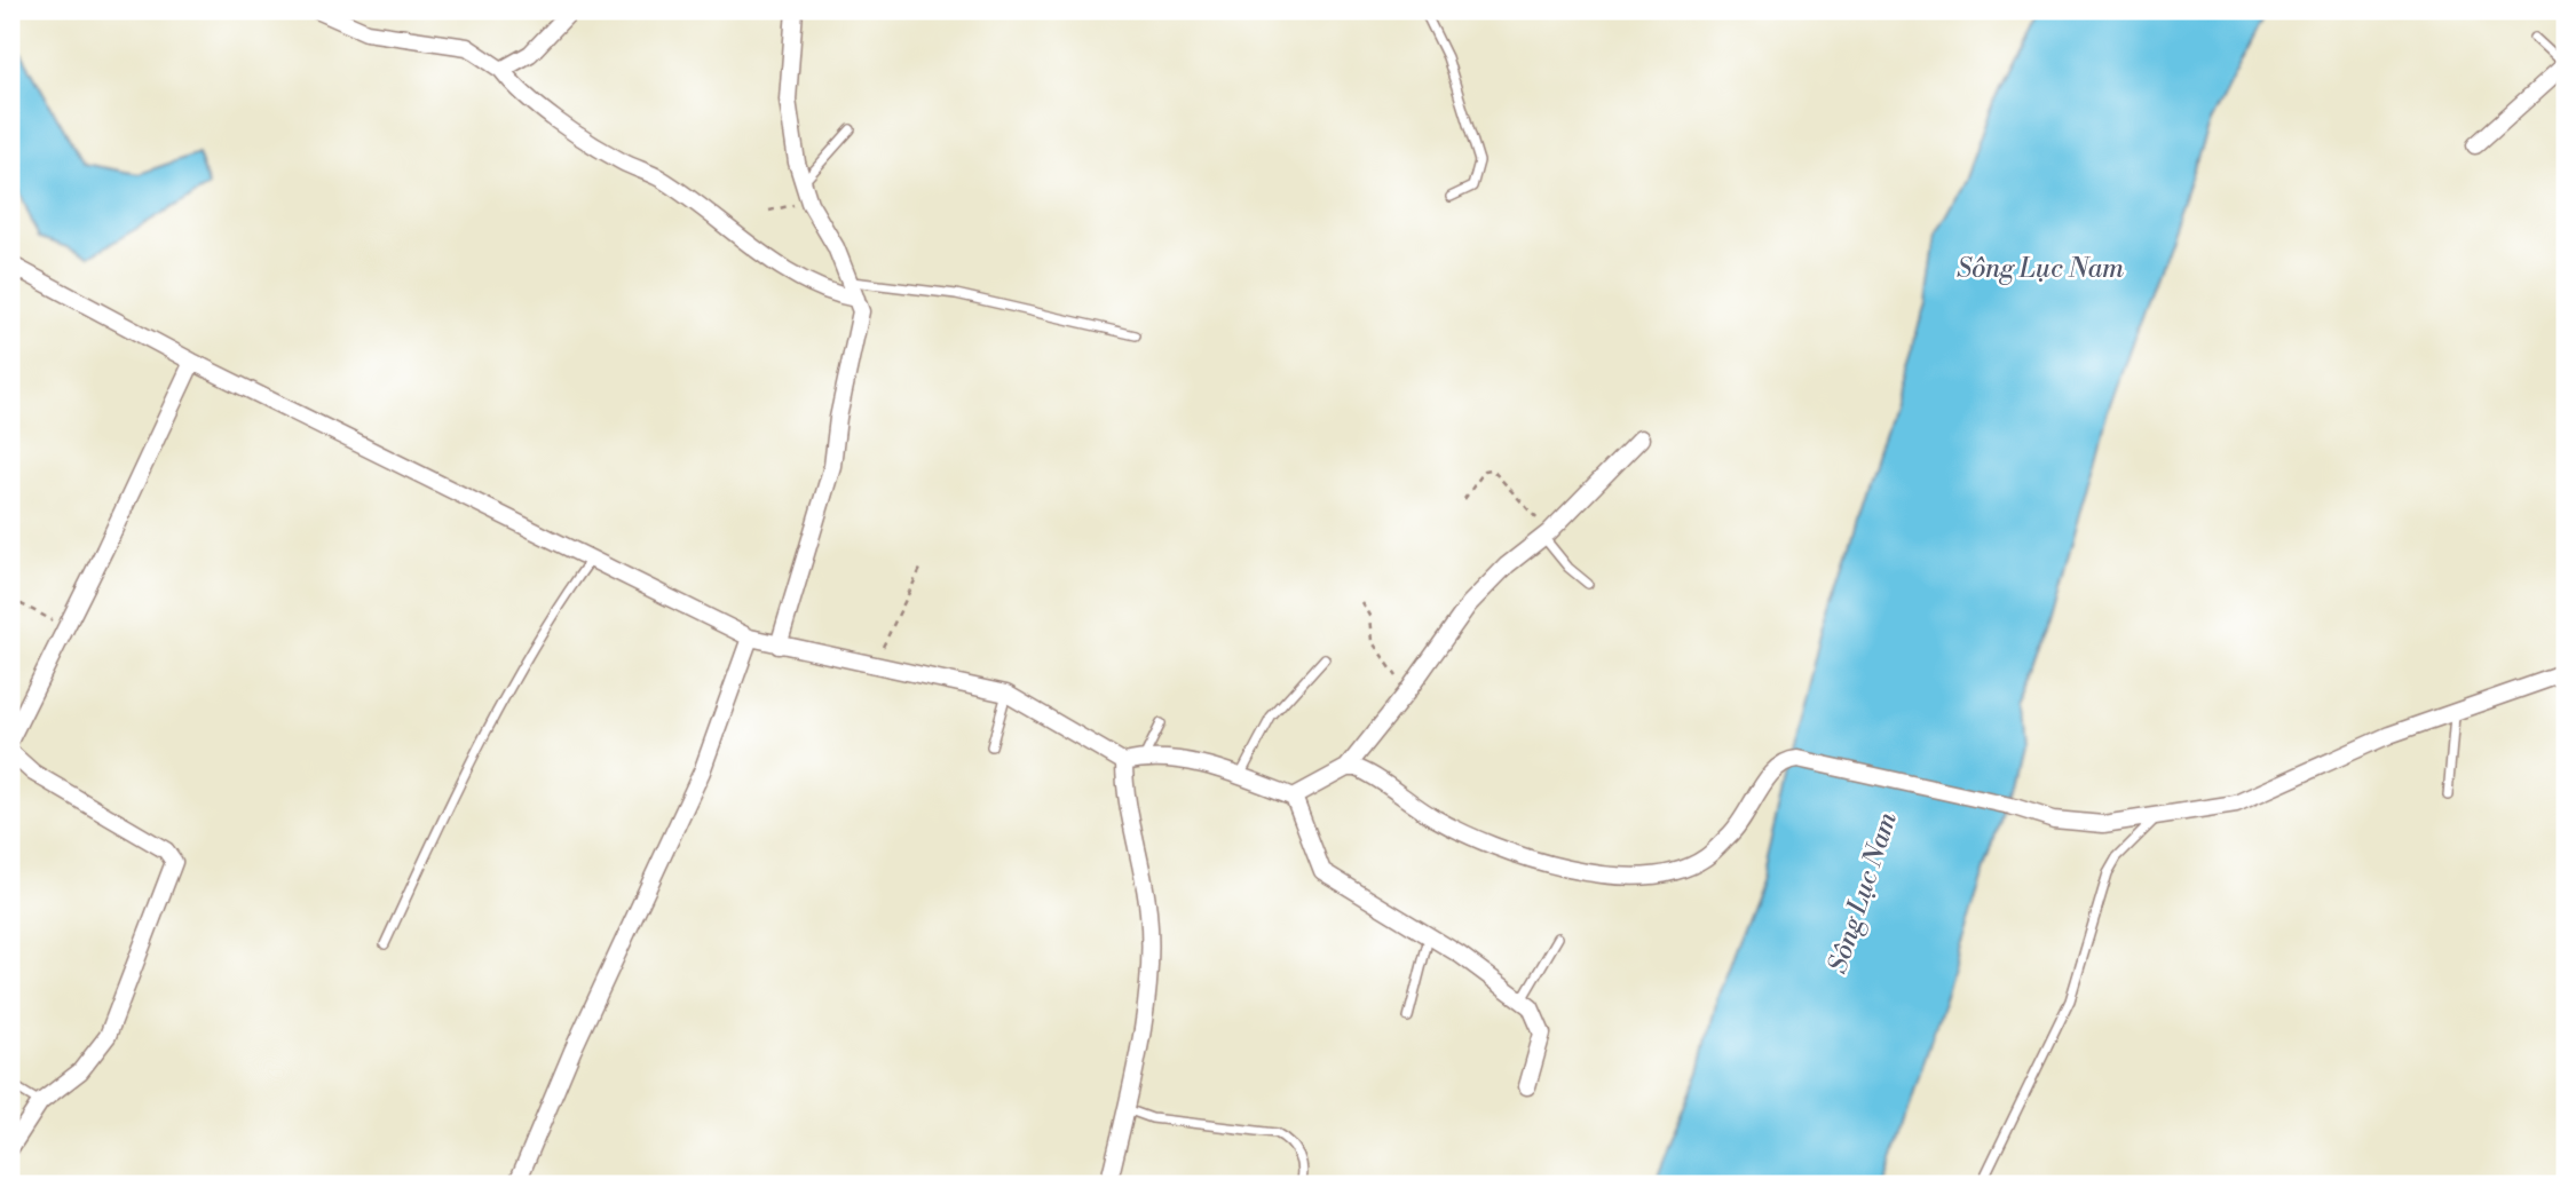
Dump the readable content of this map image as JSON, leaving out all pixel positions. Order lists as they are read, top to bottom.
{
  "water": ["Sông Lục Nam"]
}
